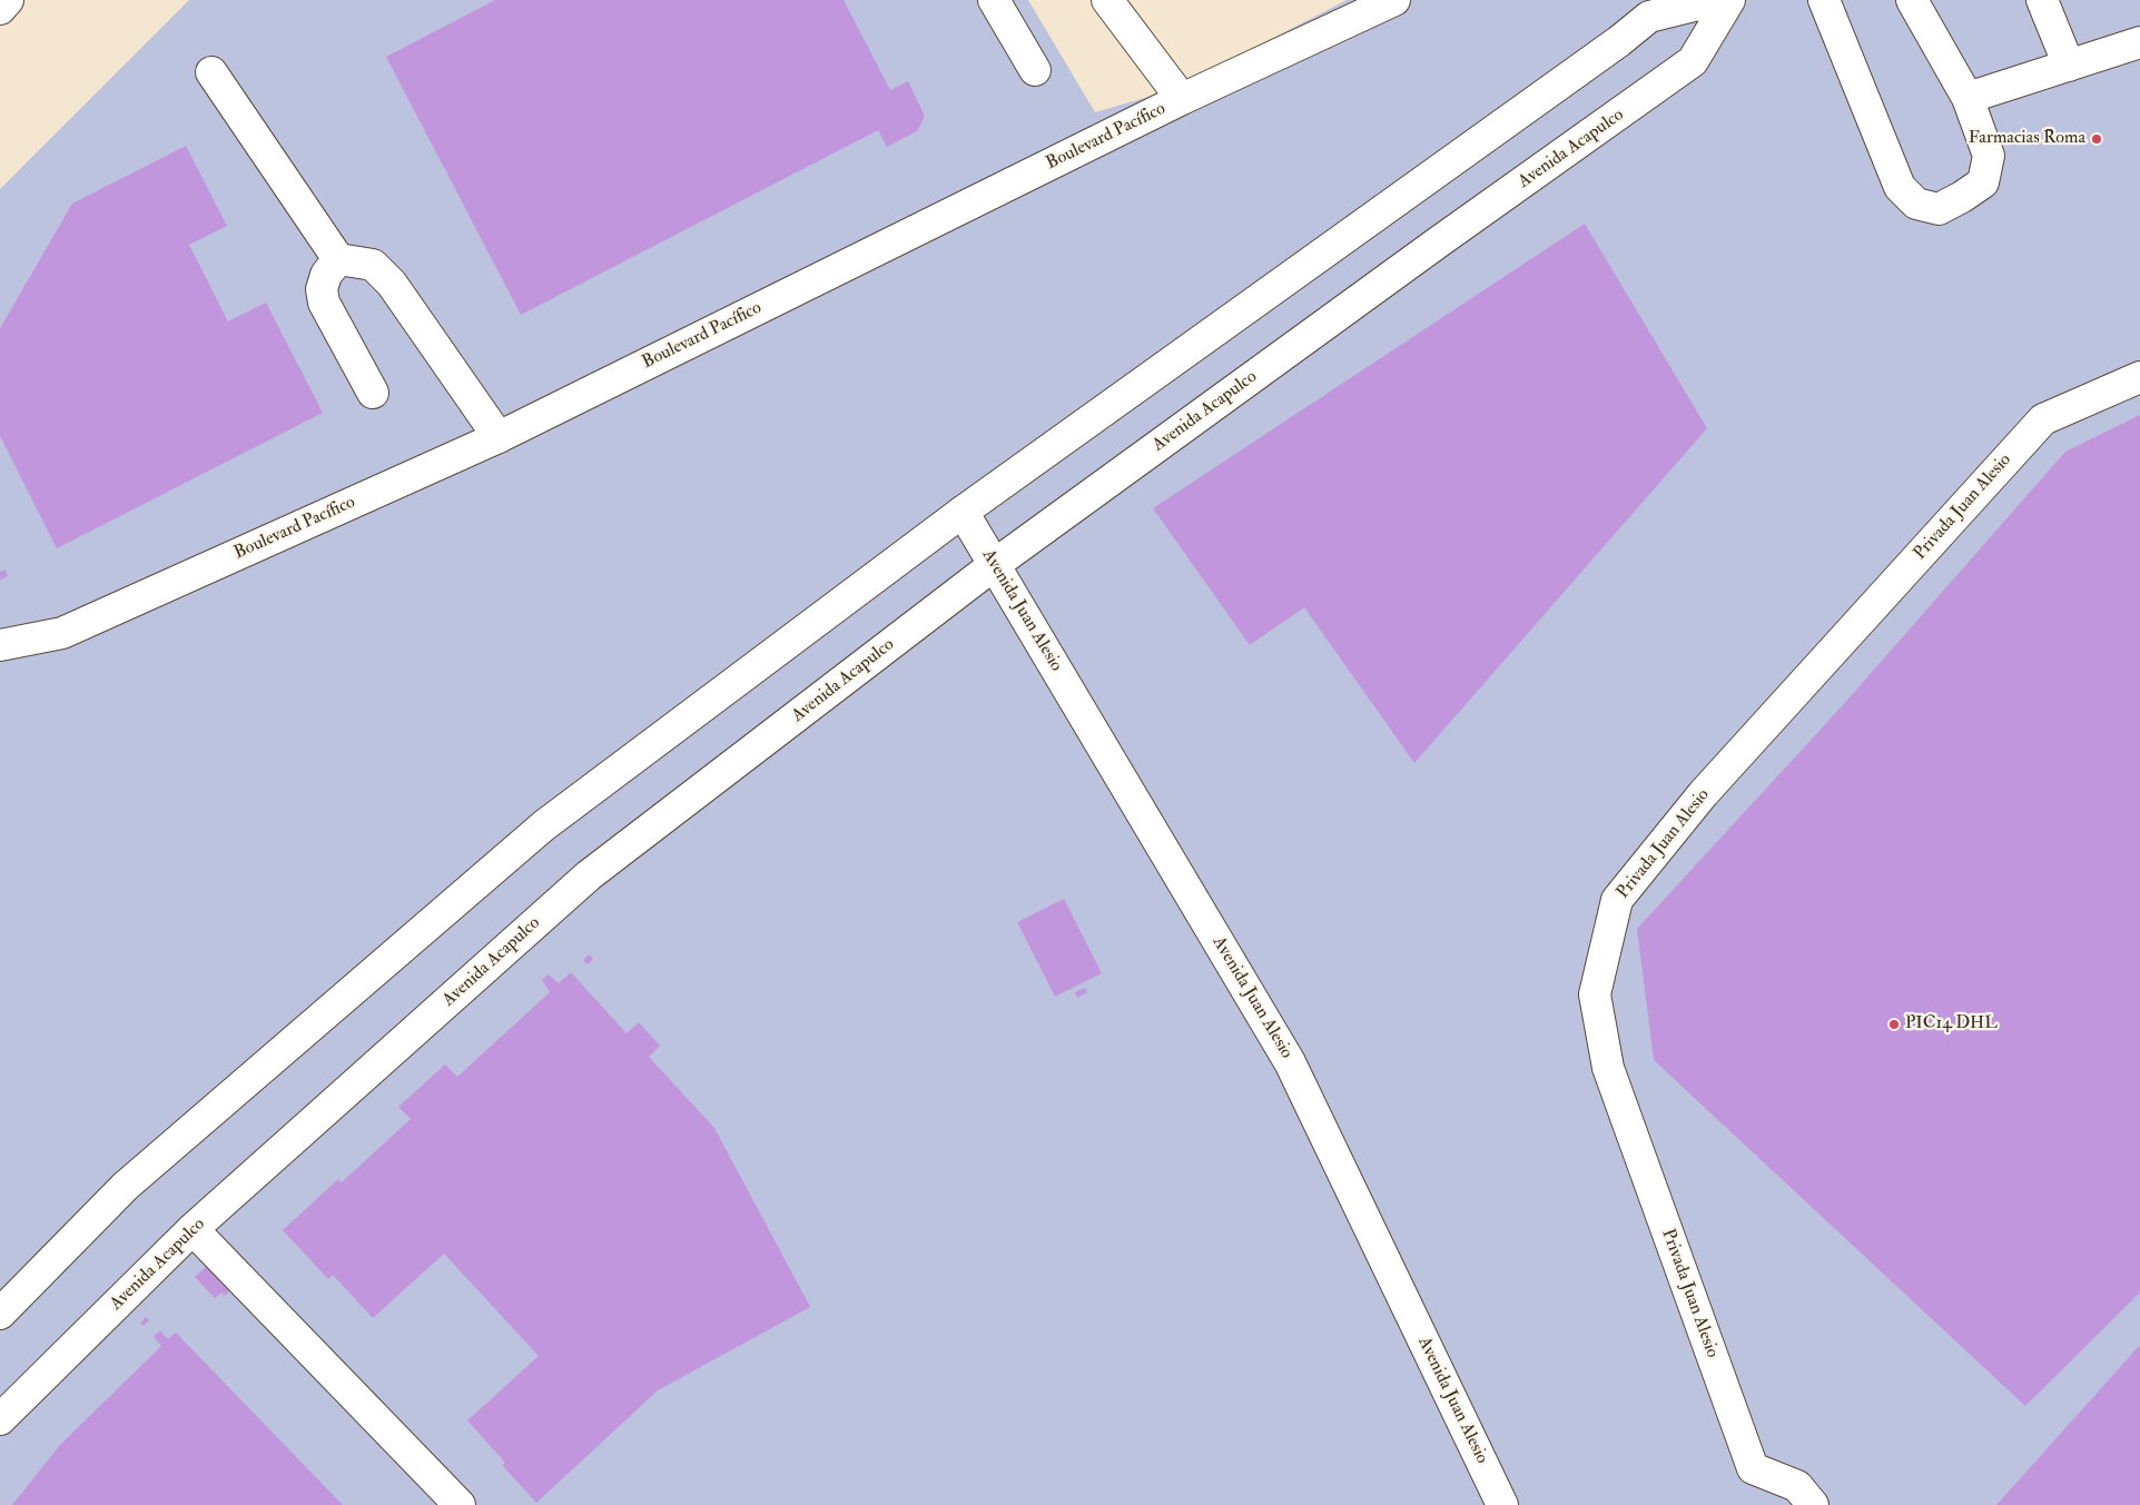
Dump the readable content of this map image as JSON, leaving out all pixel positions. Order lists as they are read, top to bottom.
{
  "streets": {
    "main road": [
      "Boulevard Pacífico",
      "Avenida Acapulco",
      "Privada Juan Alesio",
      "Avenida Juan Alesio"
    ]
  },
  "crossings": [
    ["Avenida Acapulco", "Avenida Juan Alesio"]
  ],
  "places": ["Farmacias Roma", "PIC14 DHL"]
}
